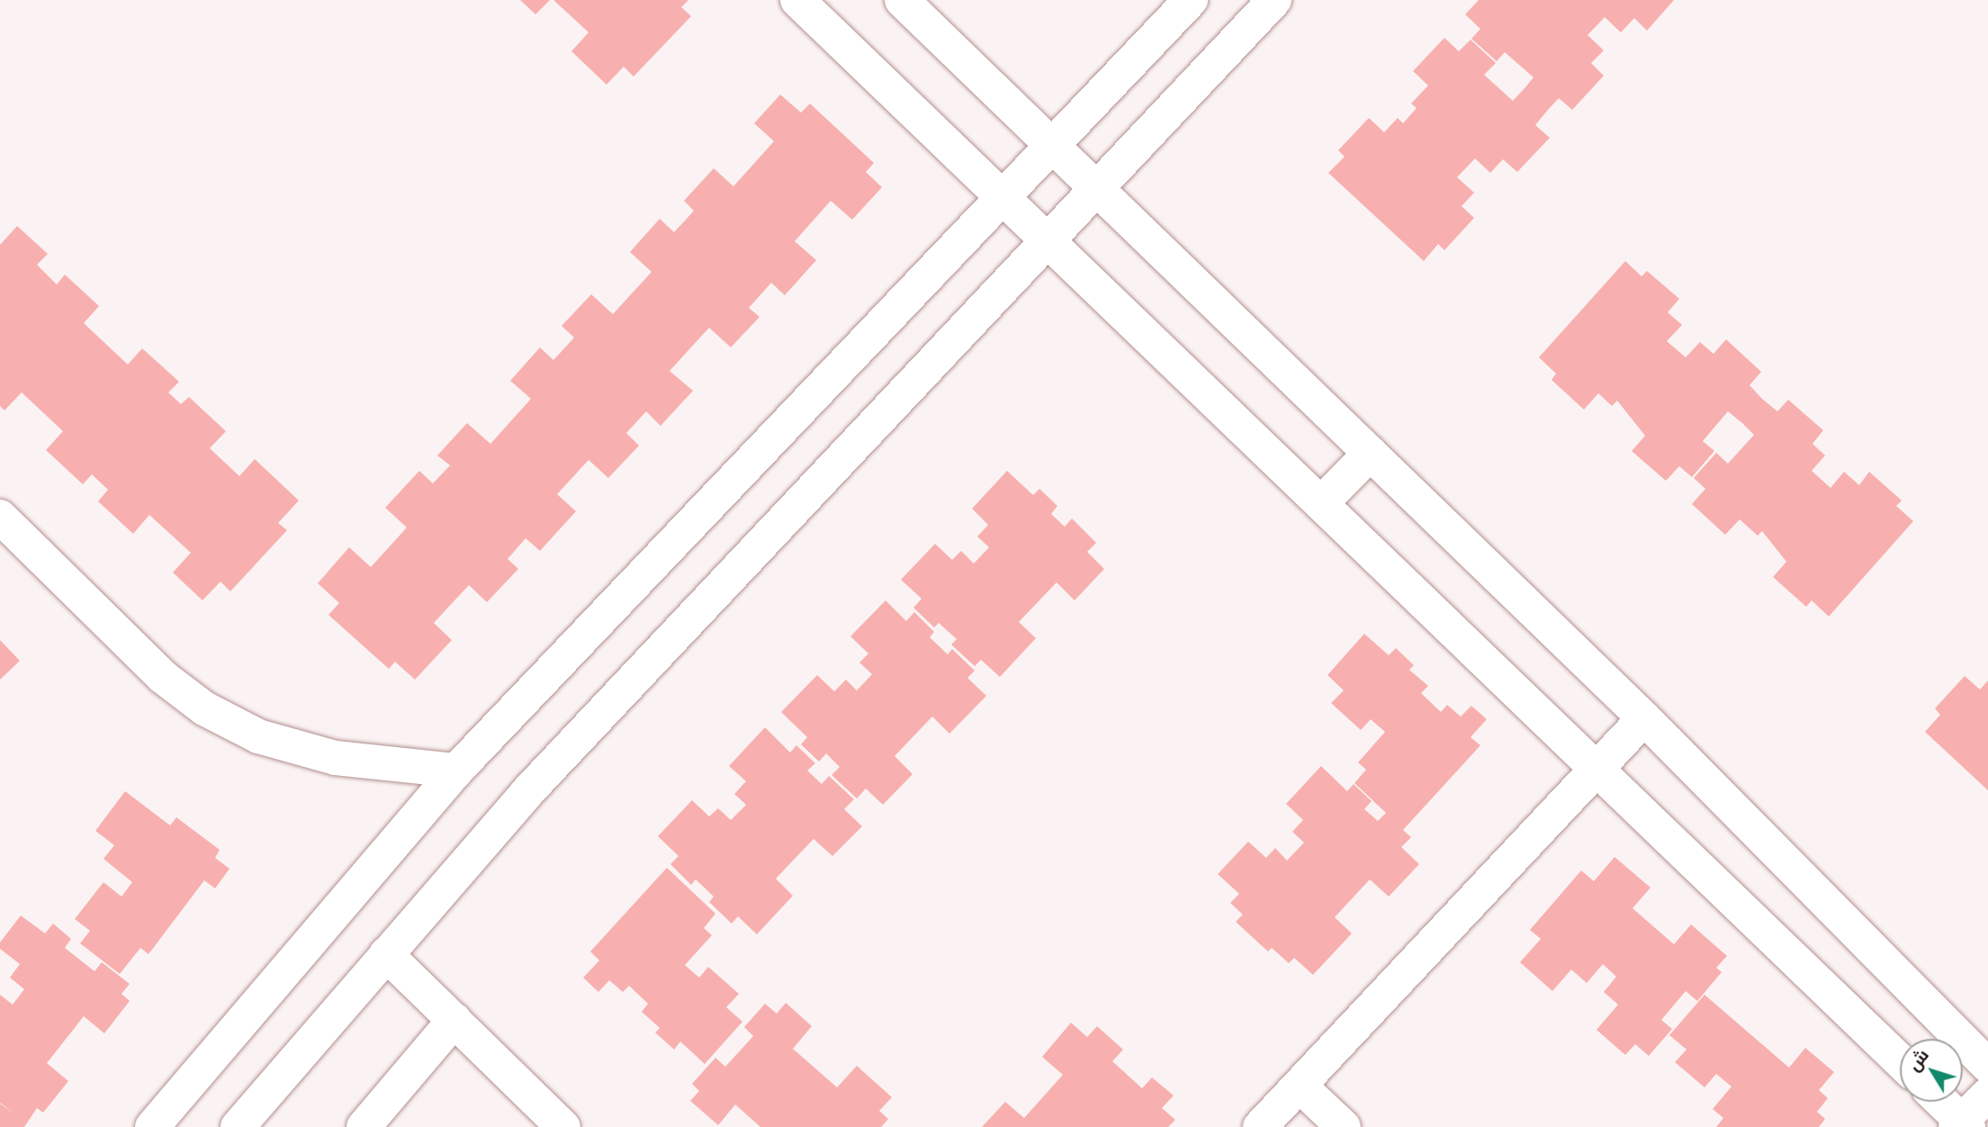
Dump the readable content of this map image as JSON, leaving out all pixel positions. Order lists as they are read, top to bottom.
{
  "north": "top left"
}
